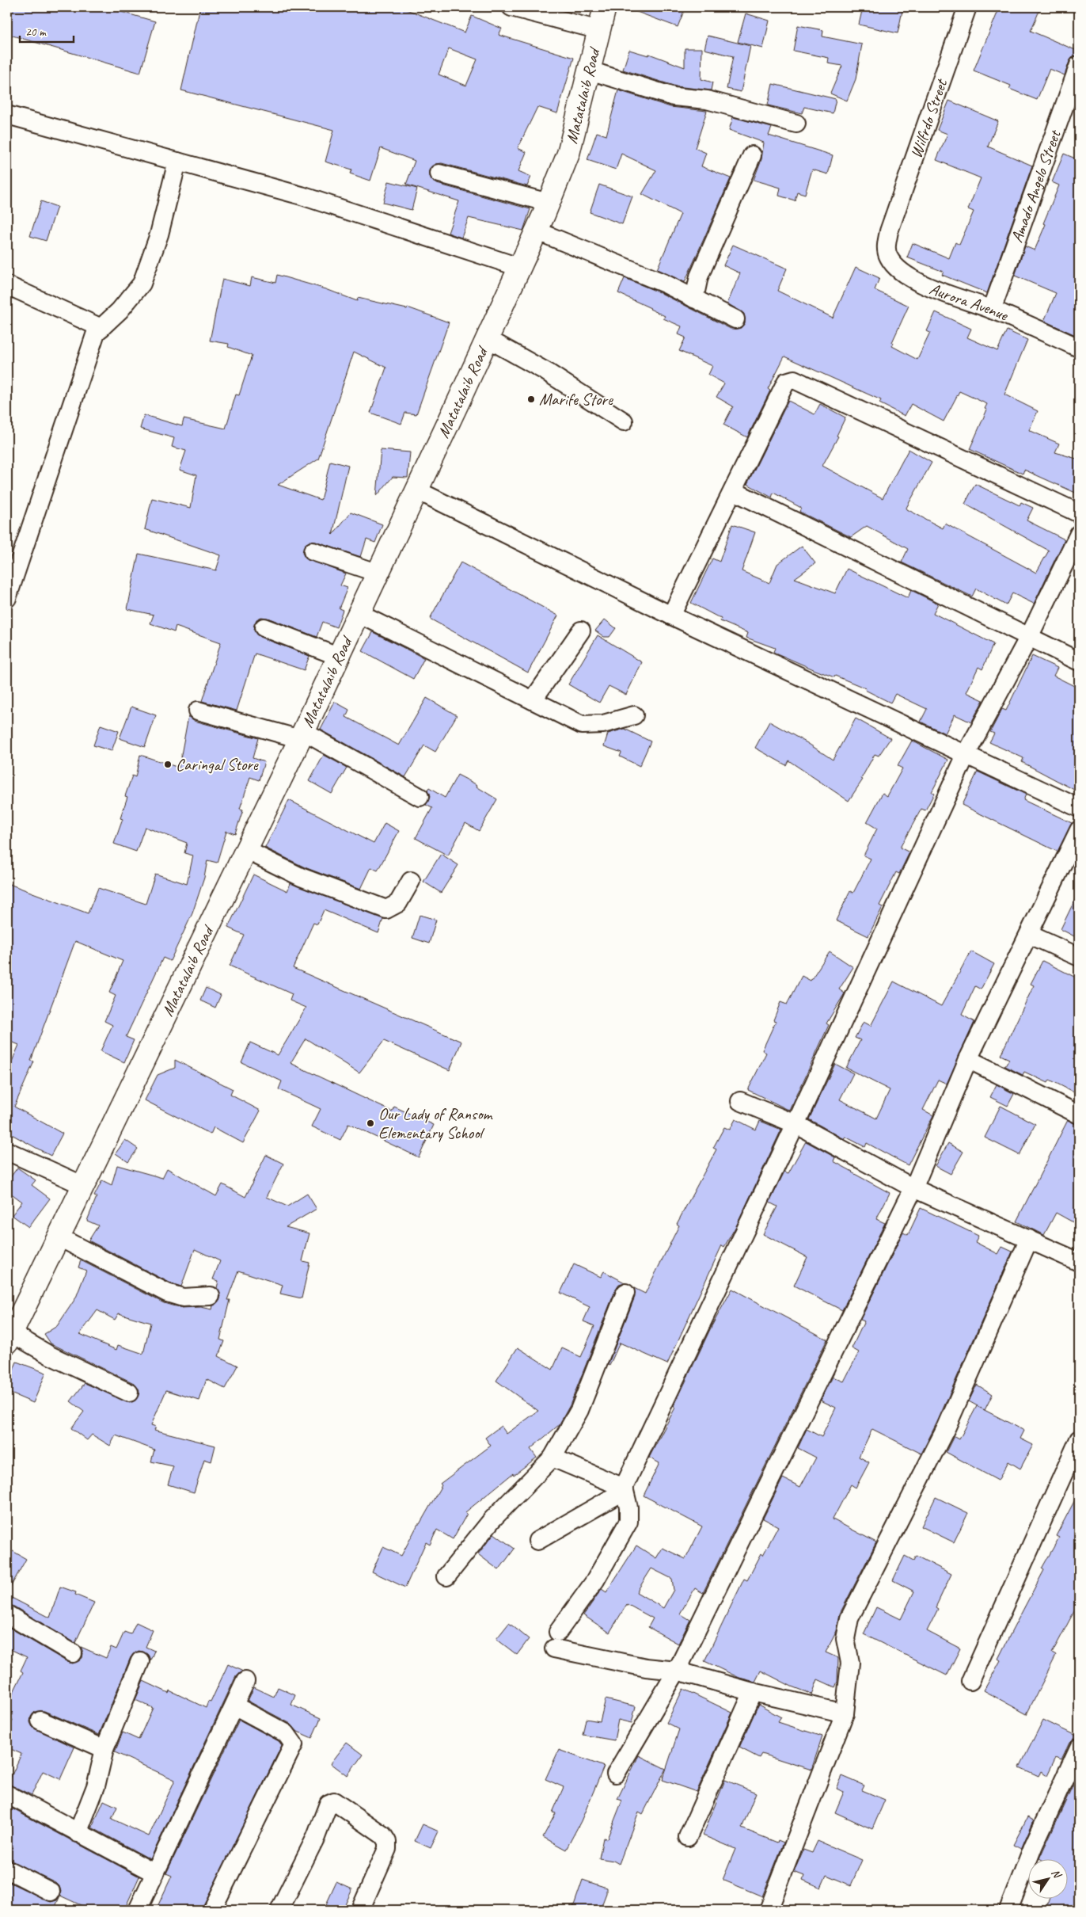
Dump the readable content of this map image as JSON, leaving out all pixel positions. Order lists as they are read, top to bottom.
{
  "streets": {
    "main road": ["Matatalaib Road"],
    "street": ["Wilfrdo Street", "Amado Angelo Street", "Aurora Avenue"]
  },
  "crossings": [
    ["Wilfrdo Street", "Aurora Avenue"],
    ["Amado Angelo Street", "Aurora Avenue"]
  ],
  "places": ["Marife Store", "Caringal Store", "Our Lady of Ransom Elementary School"],
  "scale_bar": "20 m",
  "north": "top right"
}
